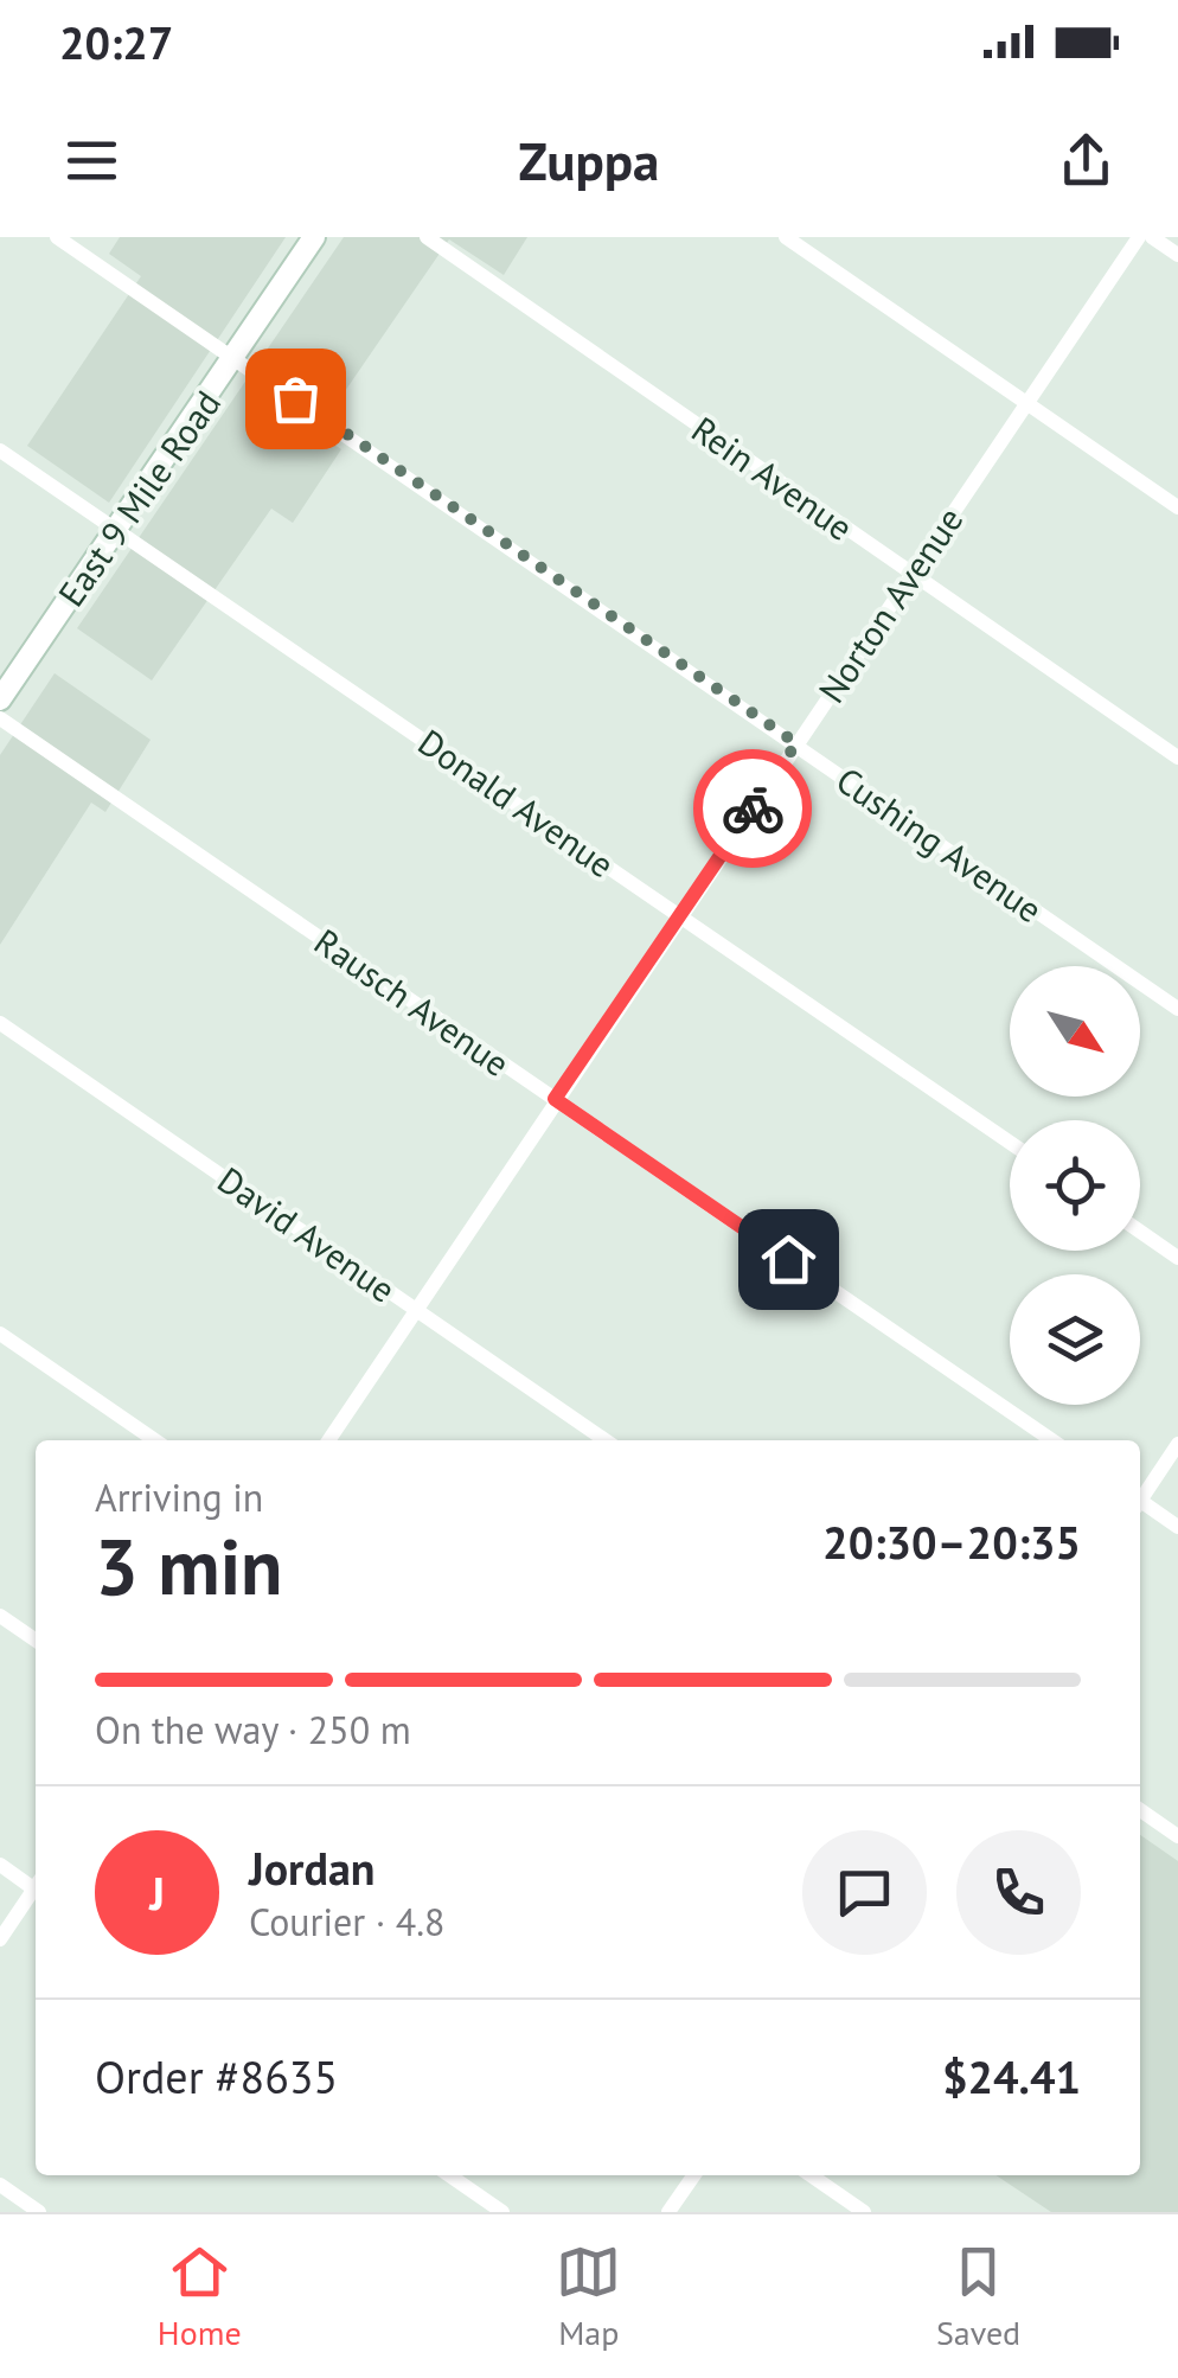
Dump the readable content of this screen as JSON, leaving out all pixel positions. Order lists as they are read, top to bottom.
{
  "streets": {
    "main road": ["East 9 Mile Road"],
    "street": [
      "Rein Avenue",
      "Norton Avenue",
      "Donald Avenue",
      "Cushing Avenue",
      "Rausch Avenue",
      "David Avenue"
    ]
  },
  "crossings": [
    ["Rein Avenue", "Norton Avenue"],
    ["East 9 Mile Road", "Donald Avenue"],
    ["East 9 Mile Road", "Cushing Avenue"],
    ["Norton Avenue", "Donald Avenue"],
    ["Norton Avenue", "Cushing Avenue"],
    ["Norton Avenue", "Rausch Avenue"],
    ["Norton Avenue", "David Avenue"]
  ],
  "north": "bottom right",
  "page": {
    "status": "20:27",
    "header": "Zuppa",
    "heading": ["3 min", "Arriving in", "20:30–20:35"],
    "panel": [
      "Jordan",
      "Courier · 4.8",
      "Order #8635",
      "$24.41"
    ],
    "bar": "On the way · 250 m",
    "round": "J",
    "tabs": ["Home", "Map", "Saved"]
  }
}
